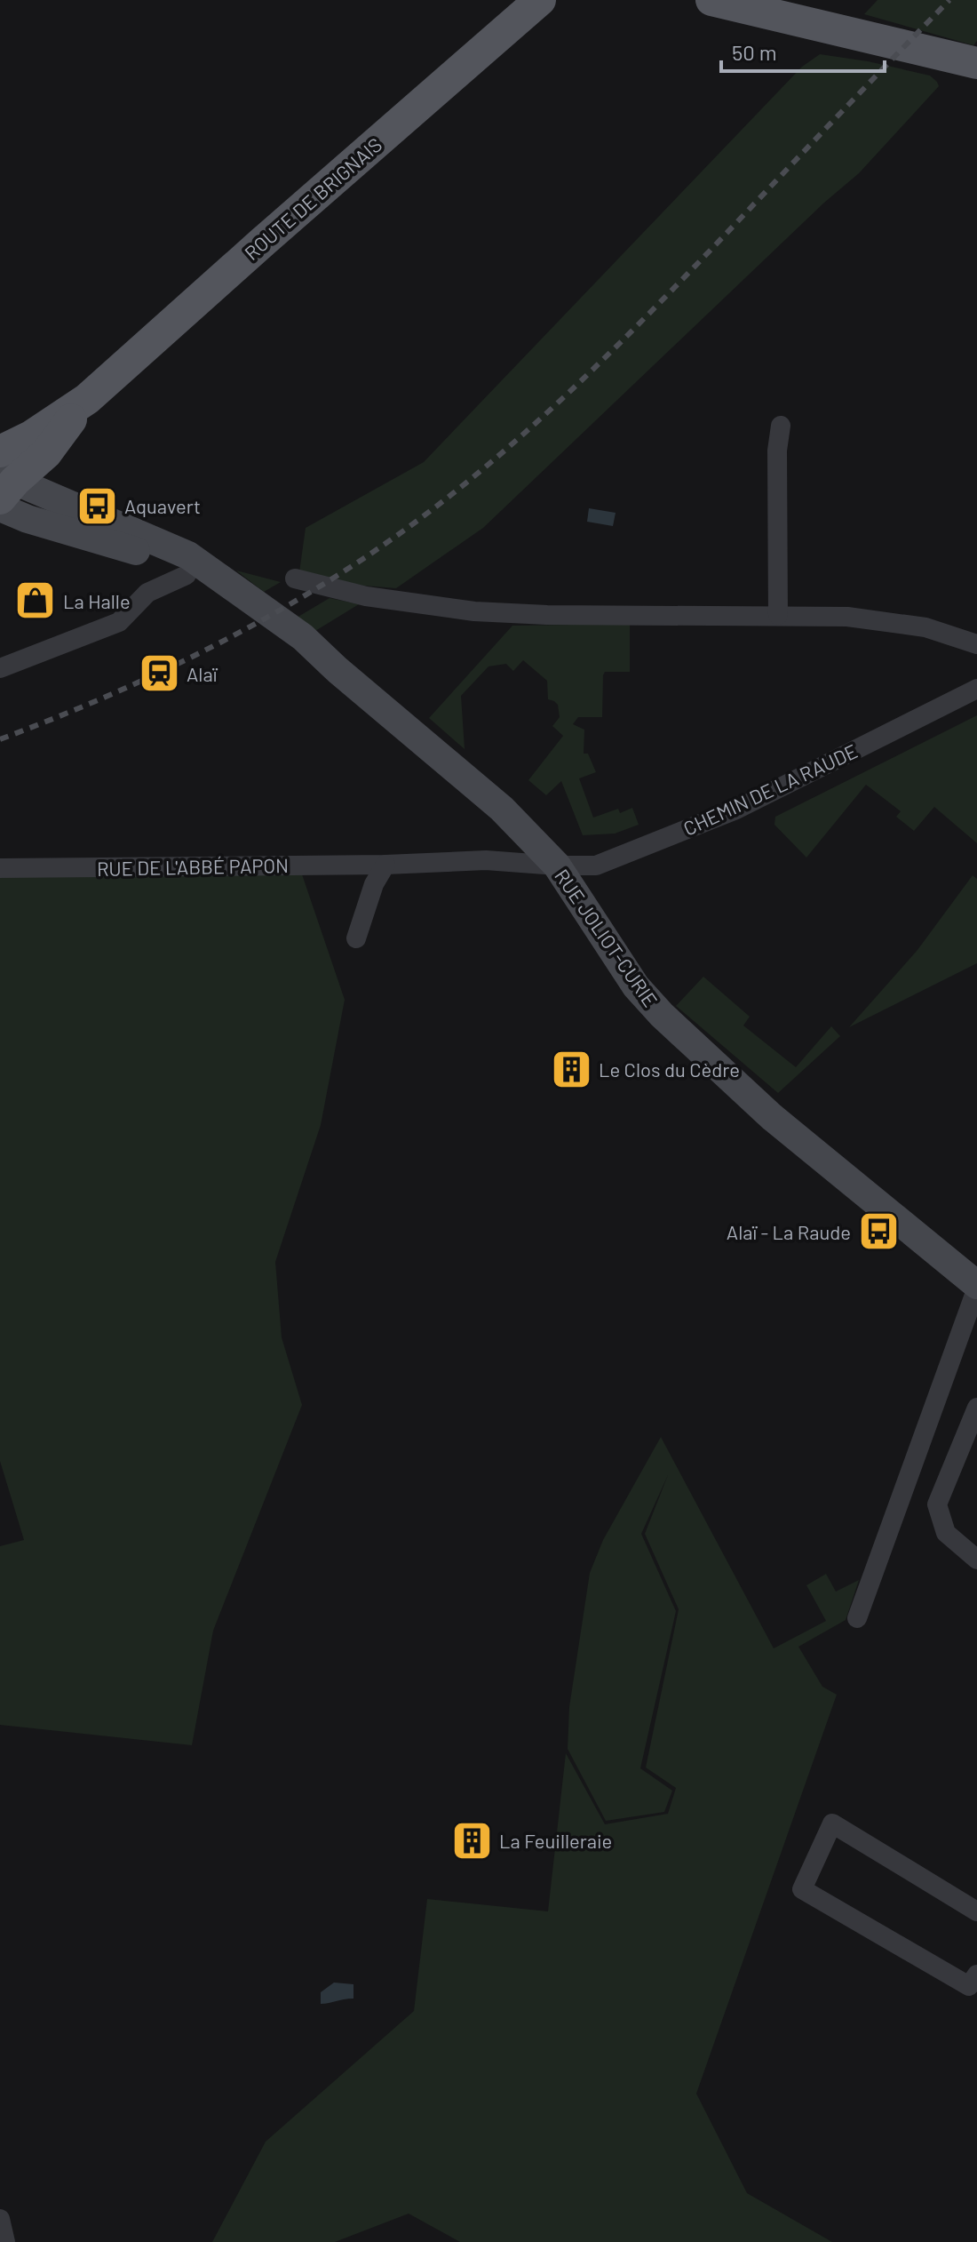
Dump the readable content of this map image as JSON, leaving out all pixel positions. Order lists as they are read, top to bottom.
{
  "streets": {
    "main road": ["ROUTE DE BRIGNAIS", "RUE JOLIOT-CURIE"],
    "street": ["CHEMIN DE LA RAUDE", "RUE DE L'ABBÉ PAPON"]
  },
  "crossings": [
    ["ROUTE DE BRIGNAIS", "RUE JOLIOT-CURIE"],
    ["CHEMIN DE LA RAUDE", "RUE DE L'ABBÉ PAPON"],
    ["CHEMIN DE LA RAUDE", "RUE JOLIOT-CURIE"],
    ["RUE DE L'ABBÉ PAPON", "RUE JOLIOT-CURIE"]
  ],
  "places": {
    "bus stop": ["Aquavert", "Alaï - La Raude"],
    "shop": ["La Halle"],
    "station": ["Alaï"],
    "building": ["Le Clos du Cèdre", "La Feuilleraie"]
  },
  "scale_bar": "50 m"
}
